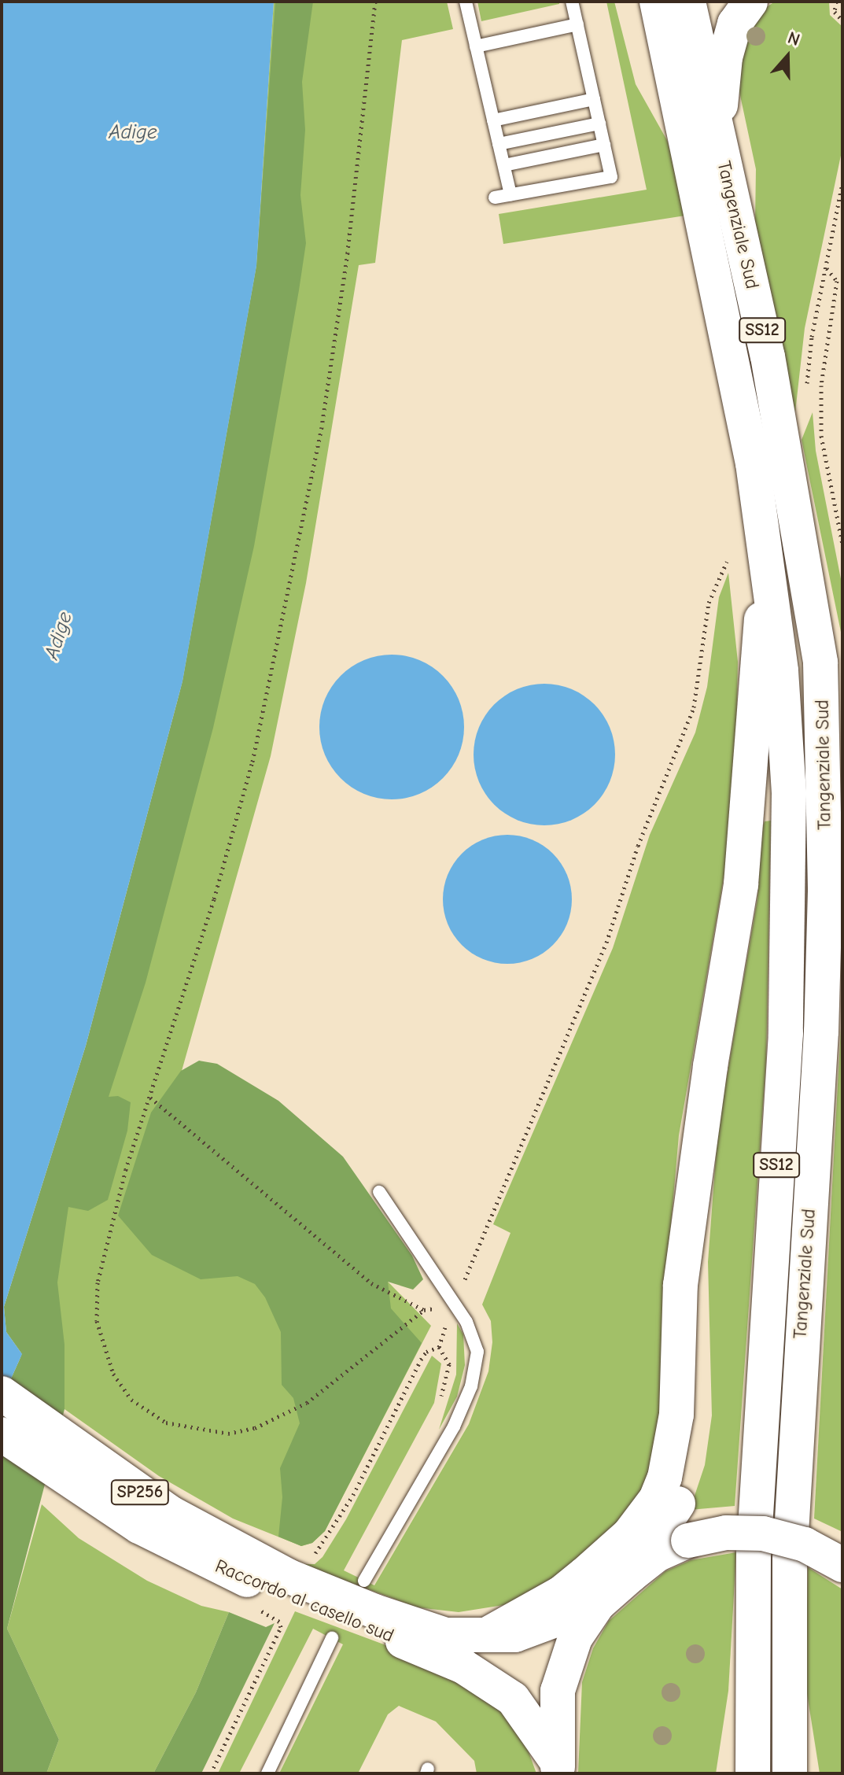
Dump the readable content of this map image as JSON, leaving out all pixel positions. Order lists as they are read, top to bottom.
{
  "streets": {
    "main road": [
      "Tangenziale Sud",
      "SS12",
      "SP256",
      "Raccordo al casello sud"
    ]
  },
  "water": ["Adige"],
  "north": "top"
}
